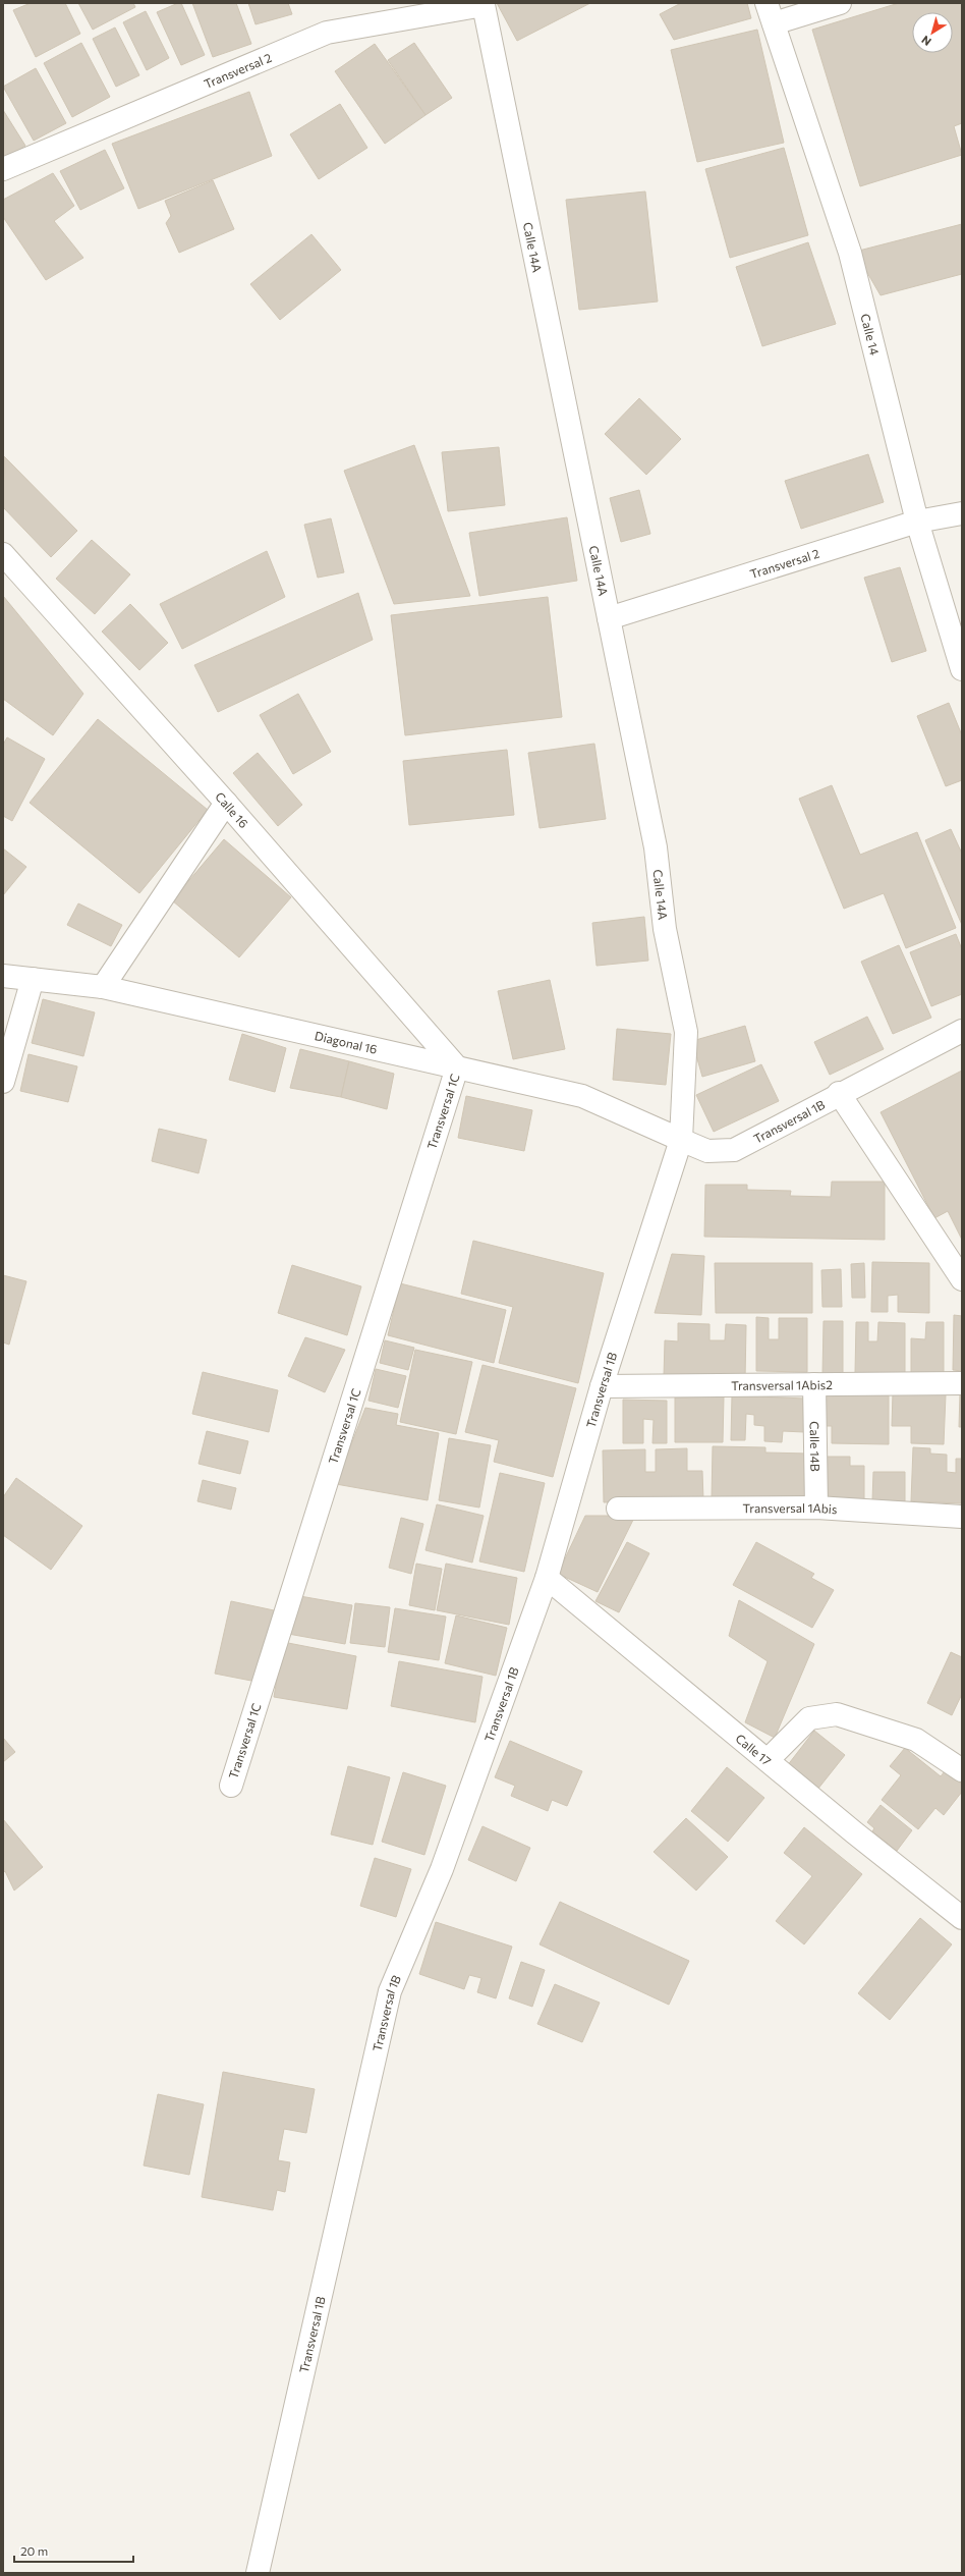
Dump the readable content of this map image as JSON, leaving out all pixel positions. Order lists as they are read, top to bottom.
{
  "streets": {
    "street": [
      "Transversal 2",
      "Calle 14A",
      "Calle 14",
      "Calle 16",
      "Diagonal 16",
      "Transversal 1C",
      "Transversal 1B",
      "Transversal 1Abis2",
      "Calle 14B",
      "Transversal 1Abis",
      "Calle 17"
    ]
  },
  "crossings": [
    ["Transversal 2", "Calle 14A"],
    ["Transversal 2", "Calle 14"],
    ["Calle 14A", "Diagonal 16"],
    ["Calle 14A", "Transversal 1B"],
    ["Calle 16", "Diagonal 16"],
    ["Calle 16", "Transversal 1C"],
    ["Diagonal 16", "Transversal 1C"],
    ["Diagonal 16", "Transversal 1B"],
    ["Transversal 1B", "Transversal 1Abis2"],
    ["Transversal 1B", "Calle 17"],
    ["Transversal 1Abis2", "Calle 14B"],
    ["Calle 14B", "Transversal 1Abis"]
  ],
  "scale_bar": "20 m",
  "north": "bottom left"
}
